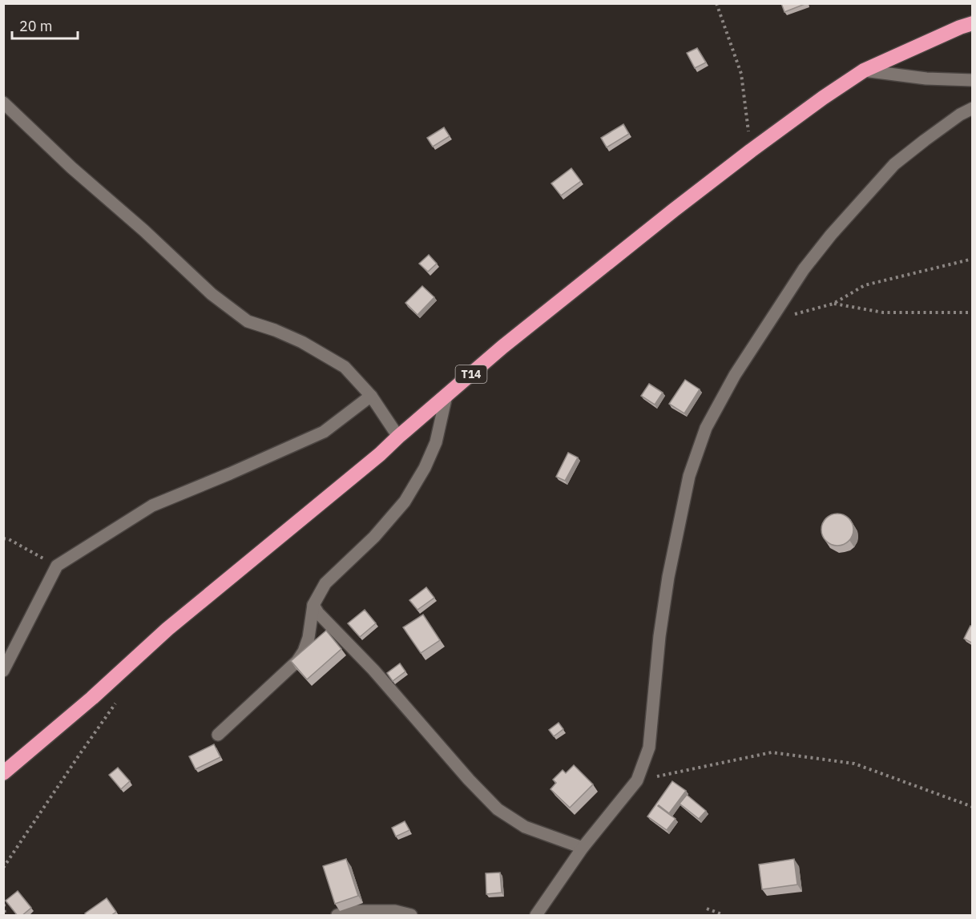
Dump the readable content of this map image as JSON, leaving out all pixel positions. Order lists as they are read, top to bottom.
{
  "streets": {
    "highway": ["T14"]
  },
  "scale_bar": "20 m"
}
